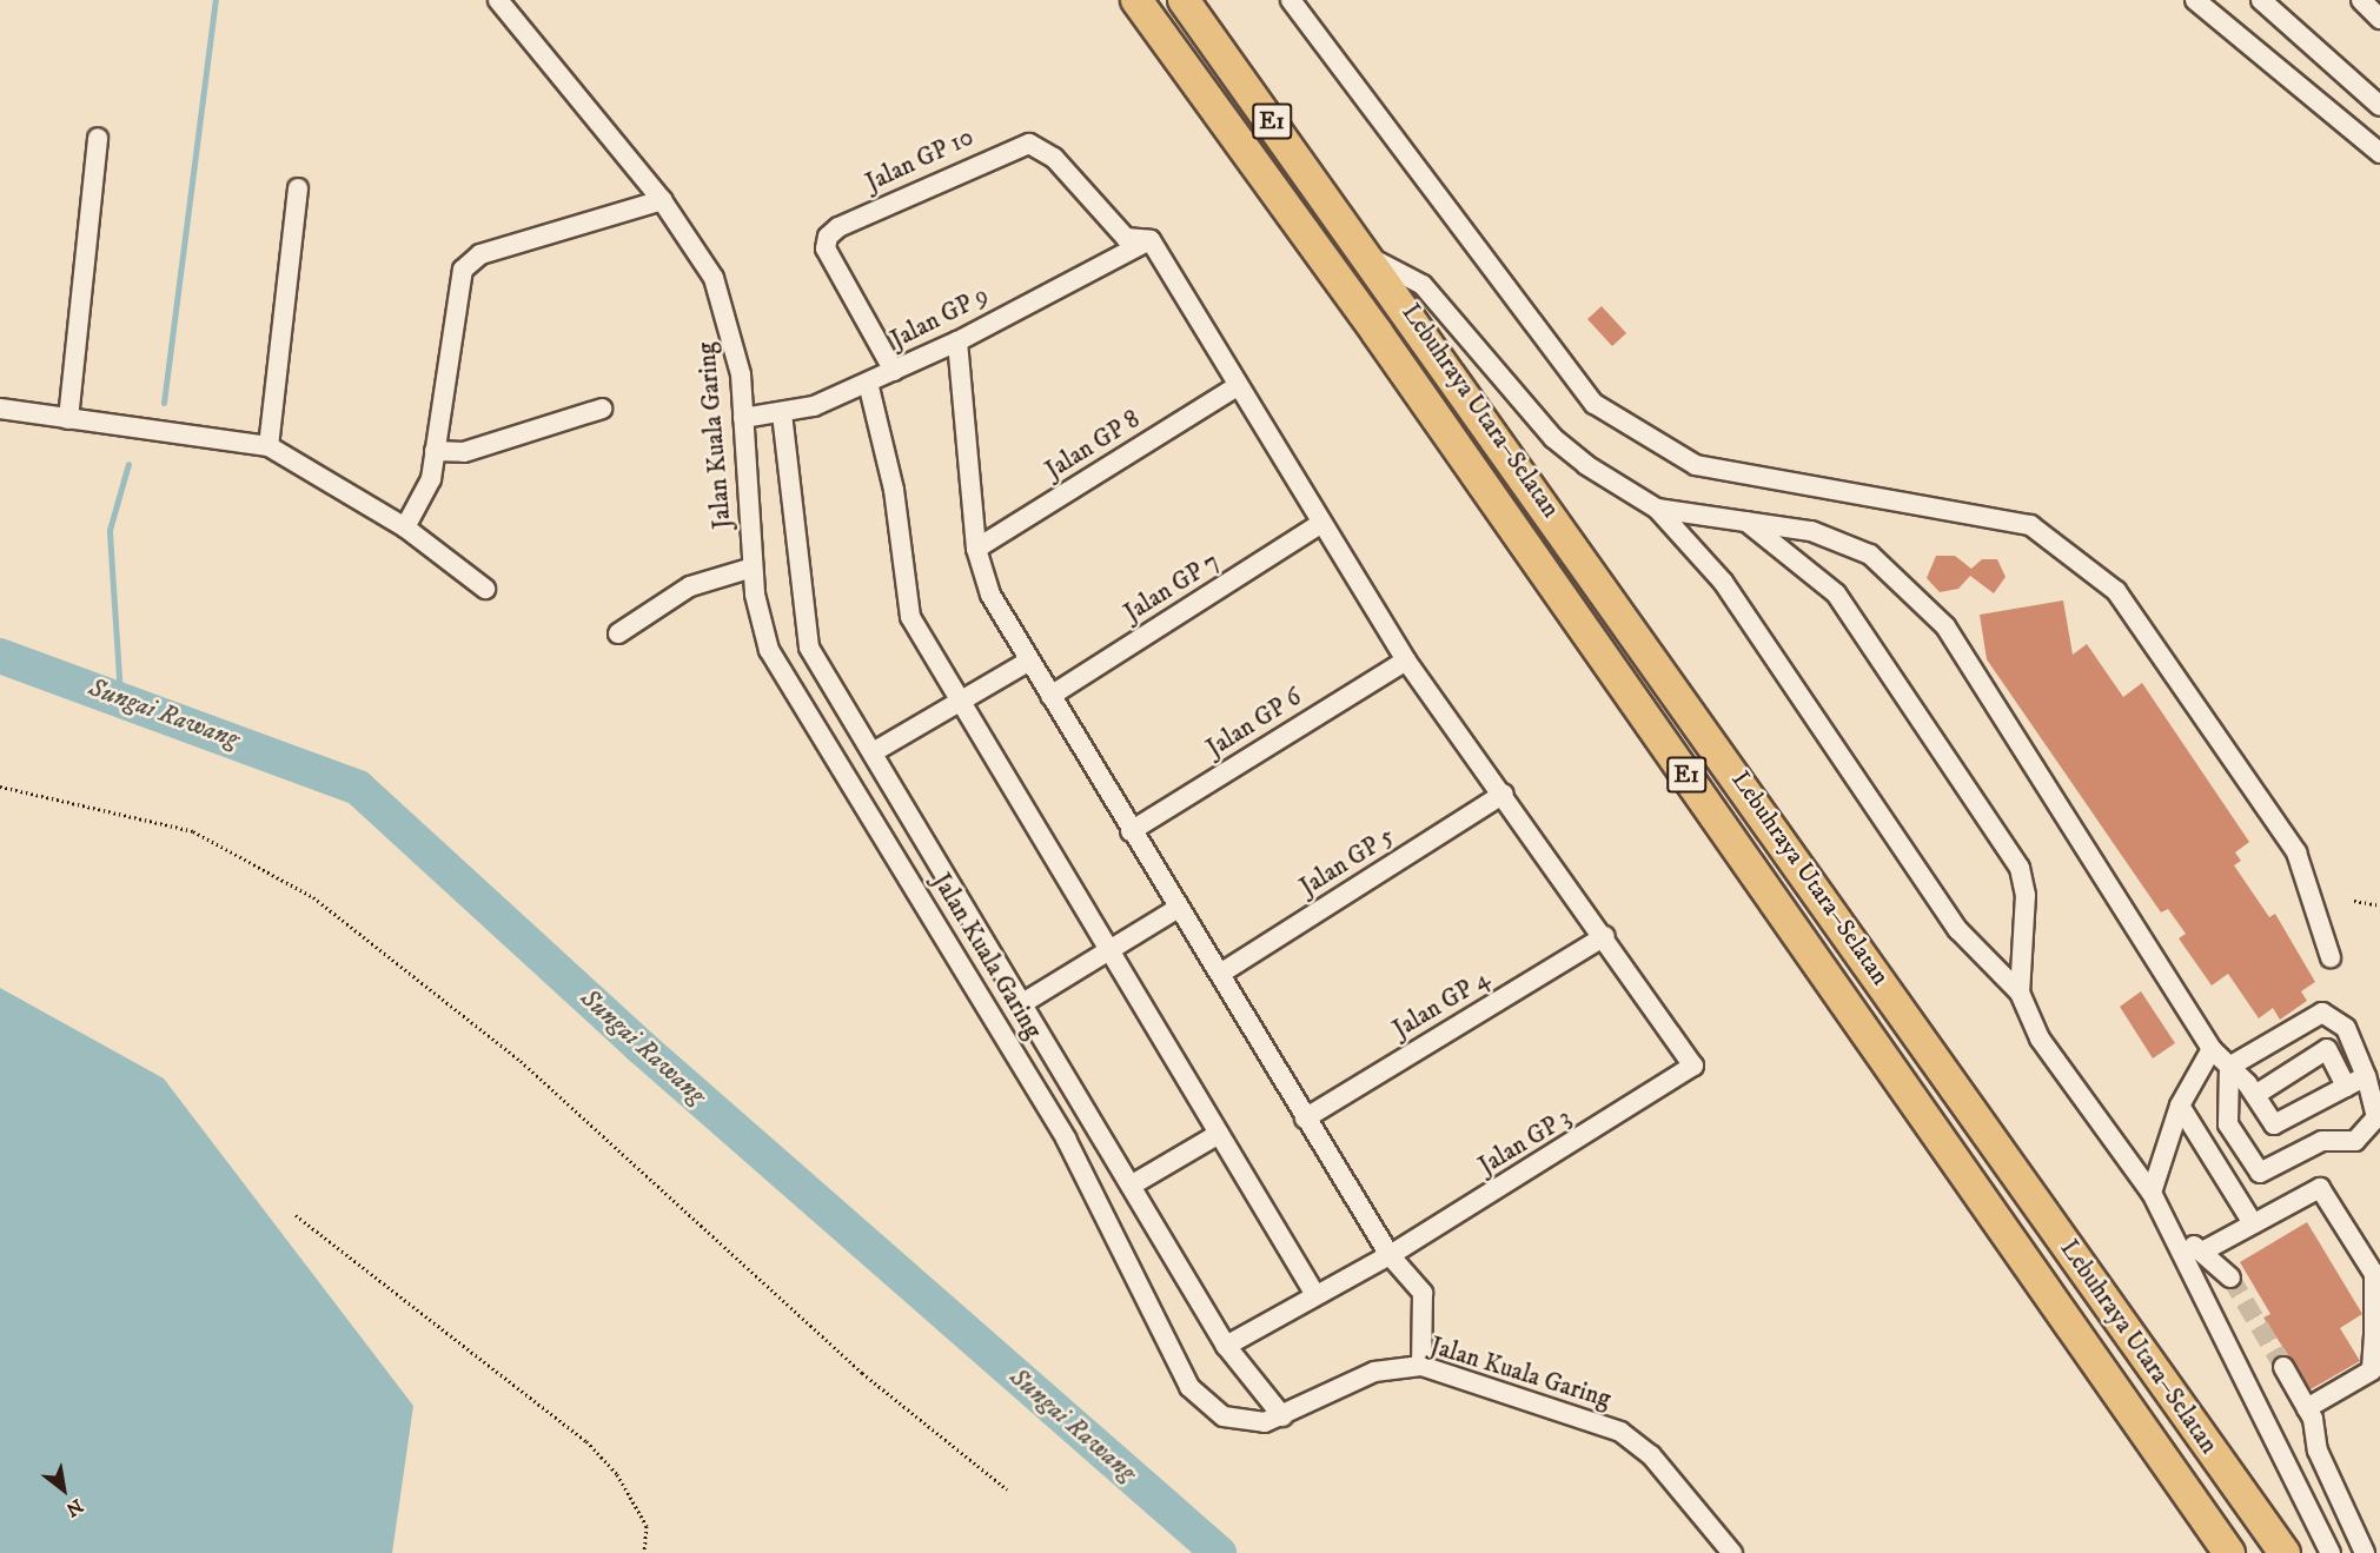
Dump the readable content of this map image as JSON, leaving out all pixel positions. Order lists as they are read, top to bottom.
{
  "streets": {
    "highway": ["E1", "Lebuhraya Utara–Selatan"],
    "street": [
      "Jalan GP 10",
      "Jalan GP 9",
      "Jalan Kuala Garing",
      "Jalan GP 8",
      "Jalan GP 7",
      "Jalan GP 6",
      "Jalan GP 5",
      "Jalan GP 4",
      "Jalan GP 3"
    ]
  },
  "crossings": [
    ["Jalan GP 10", "Jalan GP 9"],
    ["Jalan GP 9", "Jalan Kuala Garing"],
    ["Jalan GP 4", "Jalan GP 3"]
  ],
  "water": ["Sungai Rawang"],
  "north": "bottom right"
}
